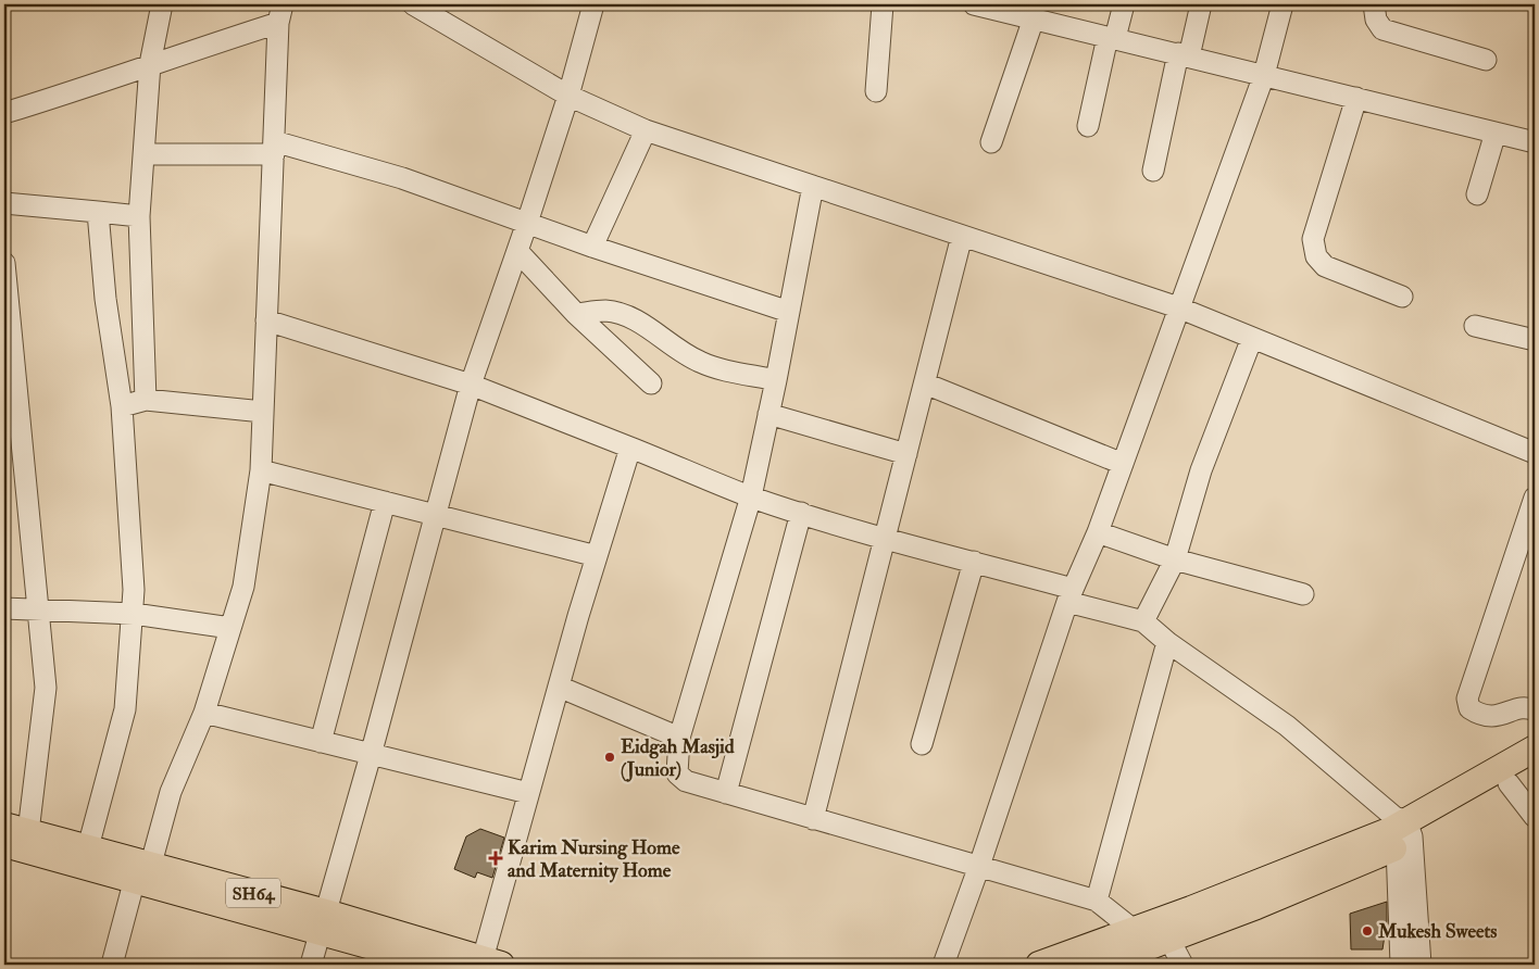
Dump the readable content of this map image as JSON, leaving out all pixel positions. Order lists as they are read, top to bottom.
{
  "streets": {
    "main road": ["SH64"]
  },
  "places": {
    "other": ["Eidgah Masjid (Junior)", "Mukesh Sweets"],
    "health": ["Karim Nursing Home and Maternity Home"]
  }
}
